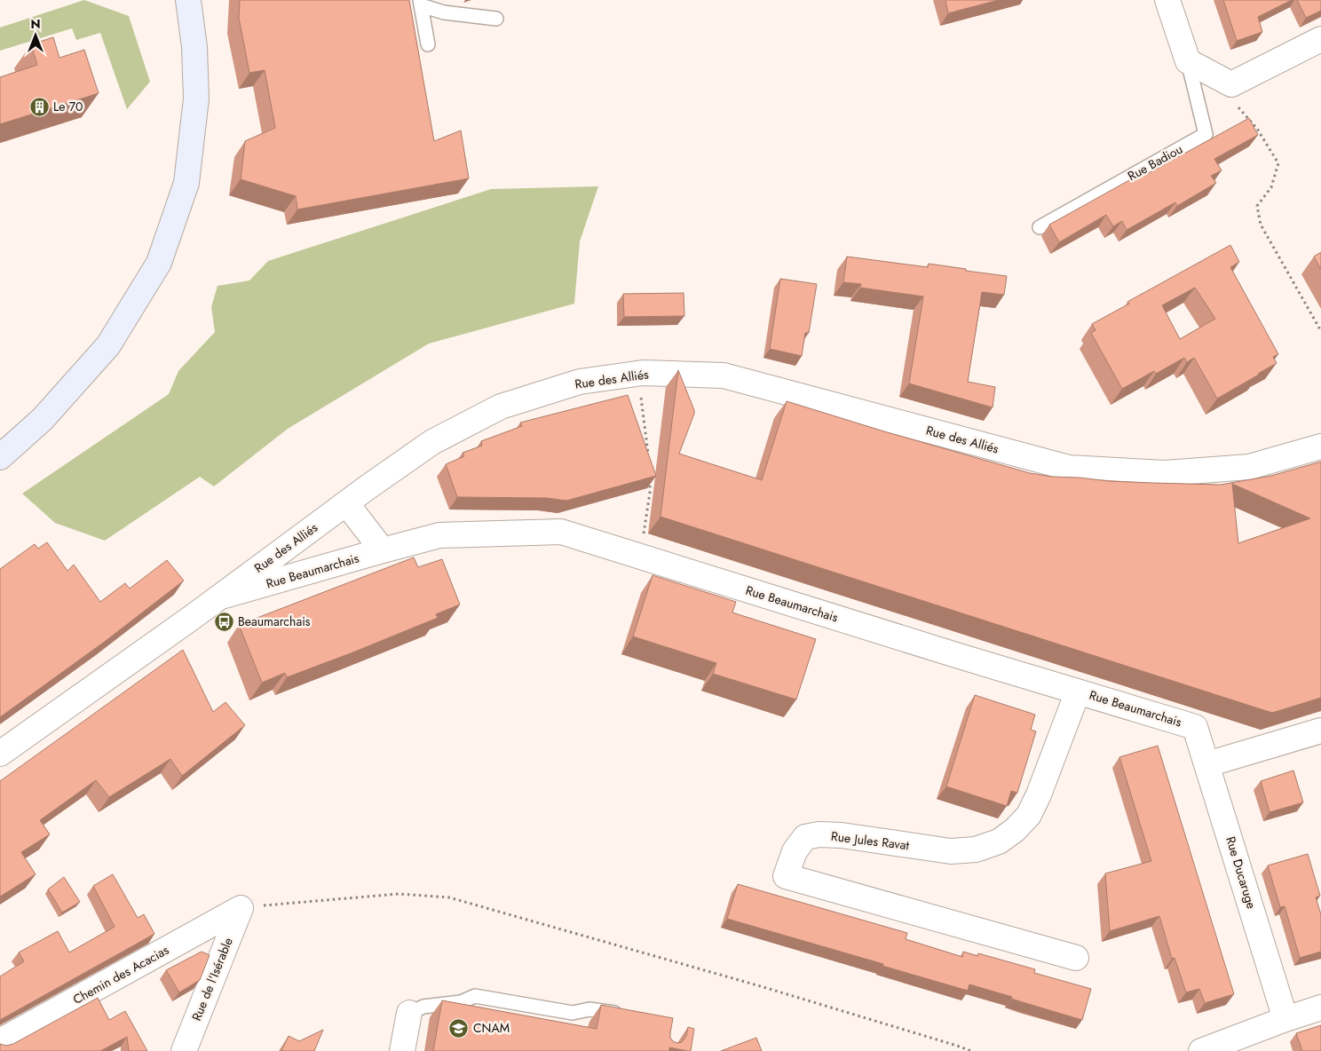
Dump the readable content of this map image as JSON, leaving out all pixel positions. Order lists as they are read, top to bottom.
{
  "streets": {
    "street": [
      "Rue Badiou",
      "Rue des Alliés",
      "Rue Beaumarchais",
      "Rue Jules Ravat",
      "Rue Ducaruge",
      "Chemin des Acacias",
      "Rue de l'Isérable"
    ]
  },
  "crossings": [
    ["Rue des Alliés", "Rue Beaumarchais"],
    ["Rue Beaumarchais", "Rue Jules Ravat"],
    ["Rue Beaumarchais", "Rue Ducaruge"],
    ["Chemin des Acacias", "Rue de l'Isérable"]
  ],
  "places": {
    "building": ["Le 70"],
    "bus stop": ["Beaumarchais"],
    "school or university": ["CNAM"]
  },
  "north": "top"
}
